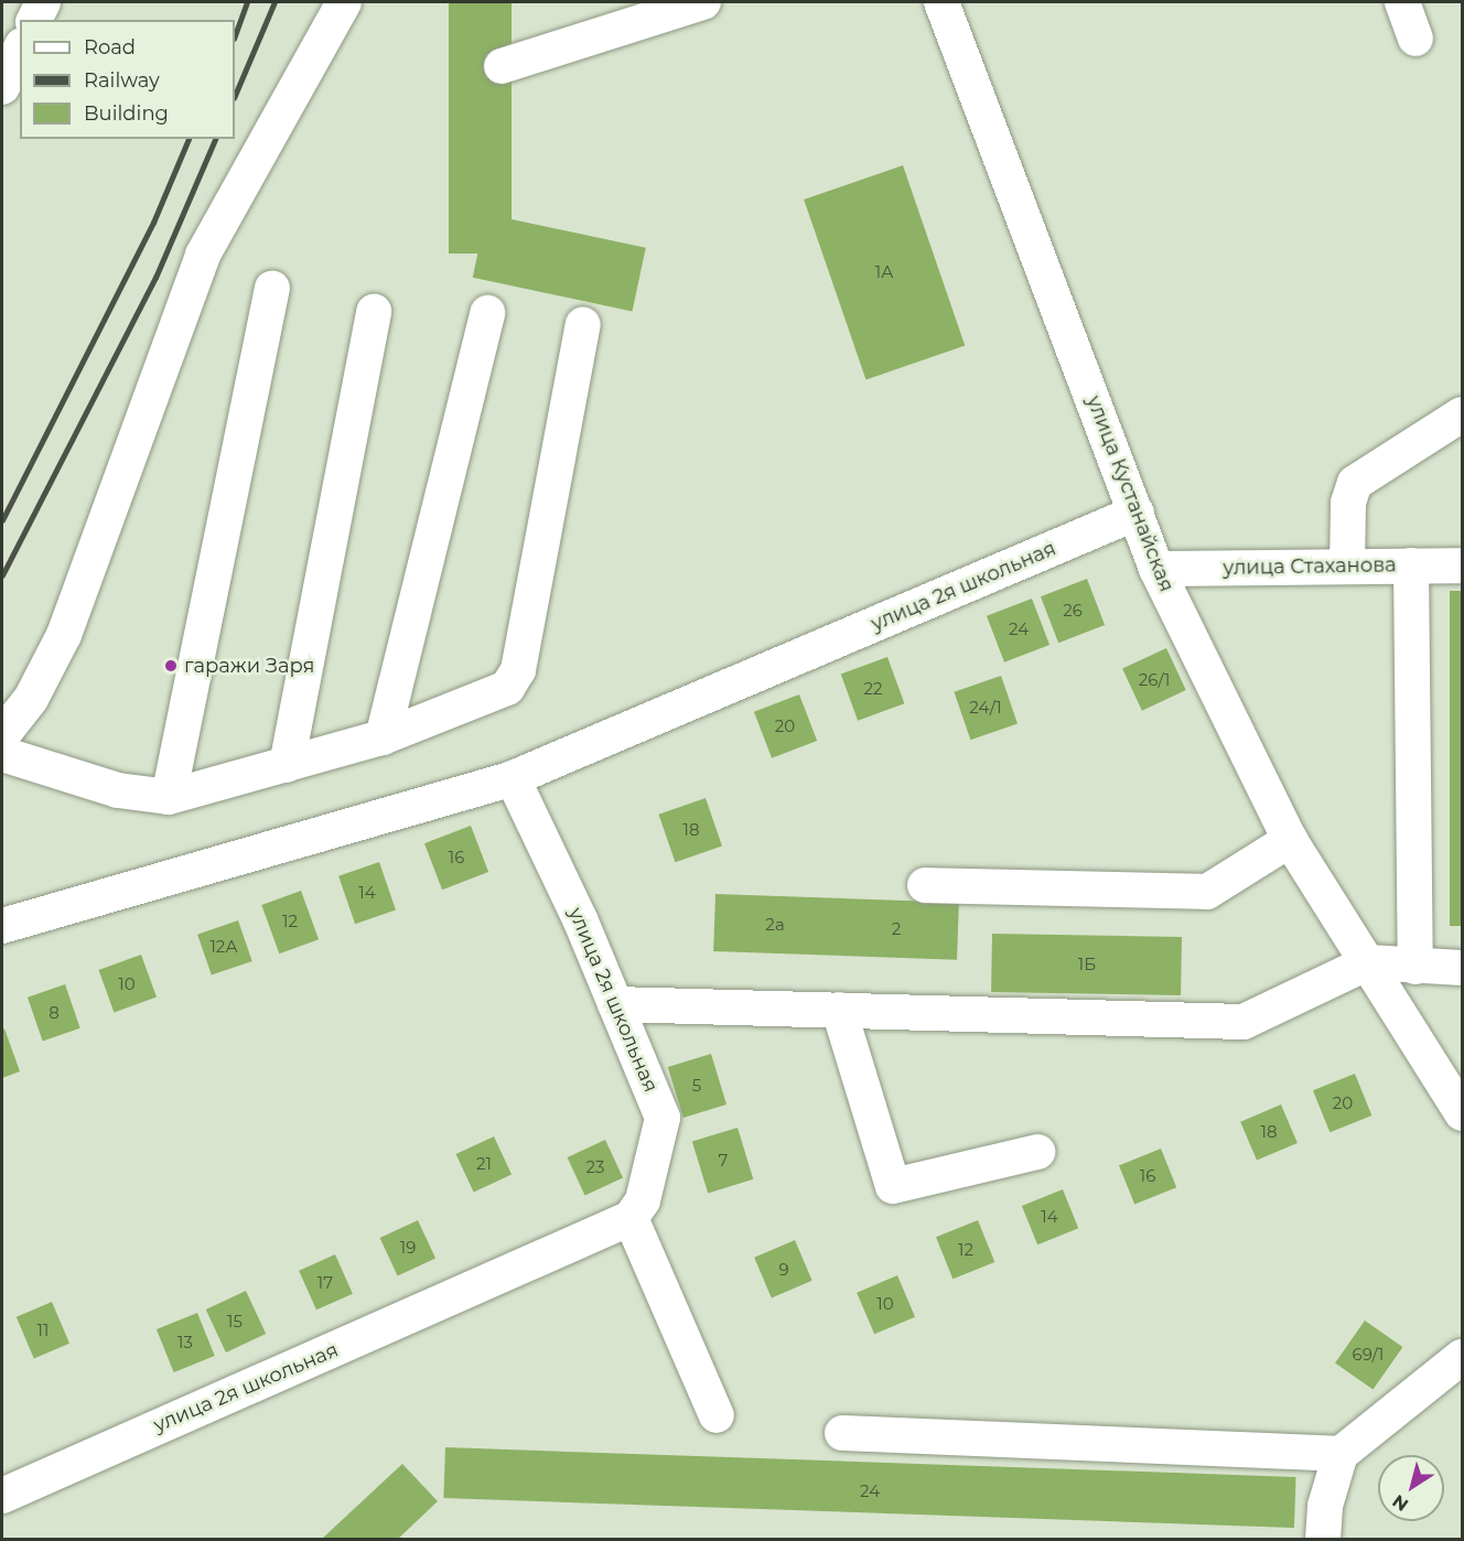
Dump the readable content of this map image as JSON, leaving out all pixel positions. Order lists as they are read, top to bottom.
{
  "streets": {
    "street": ["улица Кустанайская", "улица Стаханова", "улица 2я школьная"]
  },
  "crossings": [
    ["улица Кустанайская", "улица Стаханова"],
    ["улица Кустанайская", "улица 2я школьная"]
  ],
  "places": ["гаражи Заря"],
  "house_numbers": [
    "1А",
    "26",
    "24",
    "26/1",
    "22",
    "24/1",
    "20",
    "18",
    "16",
    "14",
    "12",
    "2а",
    "2",
    "12А",
    "1Б",
    "10",
    "8",
    "5",
    "20",
    "18",
    "7",
    "21",
    "23",
    "16",
    "14",
    "19",
    "12",
    "9",
    "17",
    "10",
    "15",
    "11",
    "13",
    "69/1",
    "24"
  ],
  "legend": ["Road", "Railway", "Building"],
  "north": "bottom left"
}
